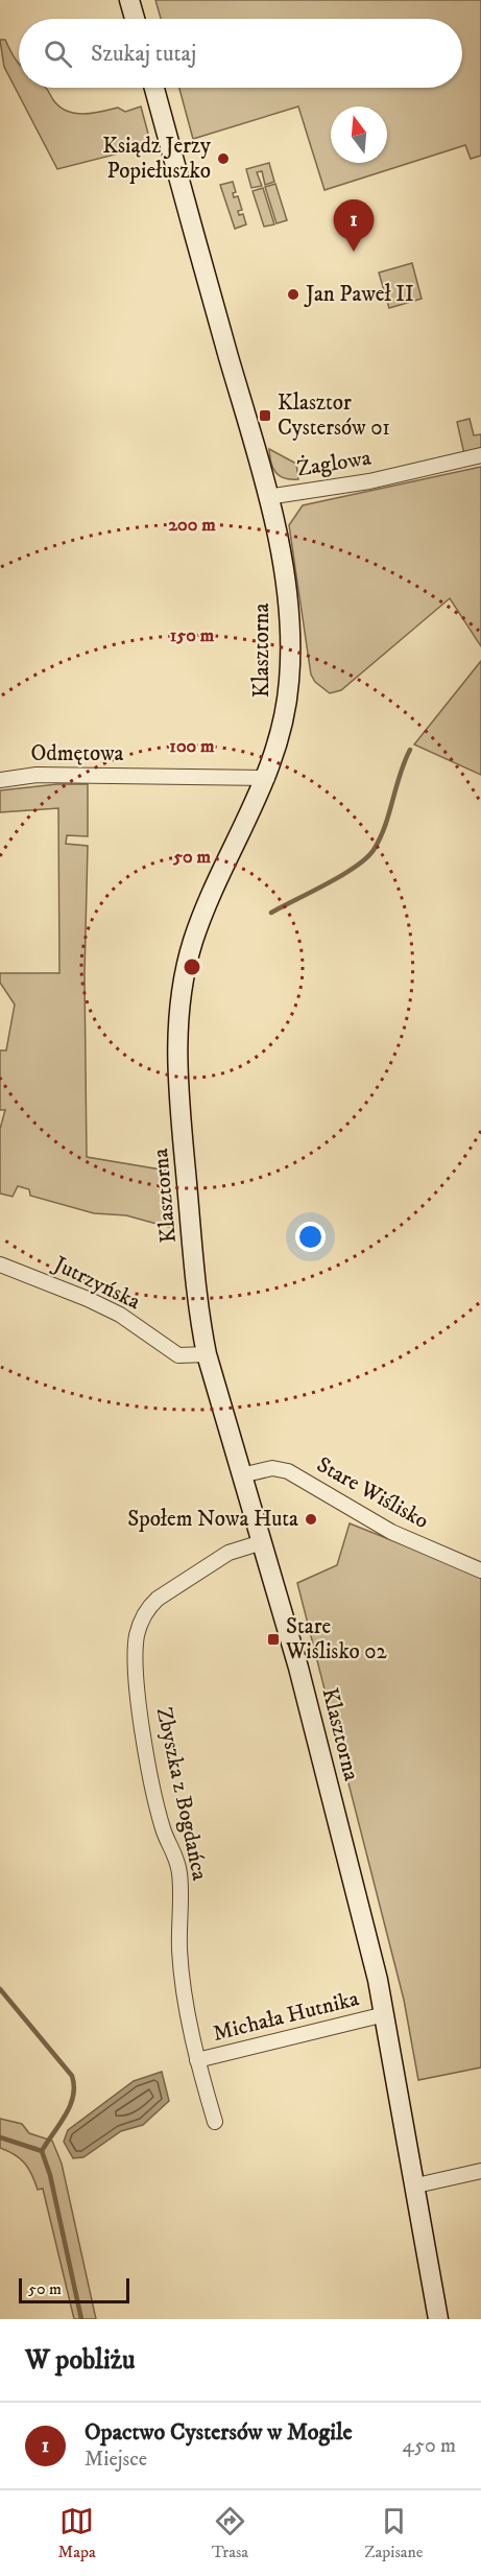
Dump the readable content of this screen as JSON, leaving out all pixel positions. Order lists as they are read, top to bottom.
{
  "streets": {
    "street": [
      "Żaglowa",
      "Klasztorna",
      "Odmętowa",
      "Jutrzyńska",
      "Stare Wiślisko",
      "Zbyszka z Bogdańca",
      "Michała Hutnika"
    ]
  },
  "crossings": [
    ["Żaglowa", "Klasztorna"],
    ["Klasztorna", "Odmętowa"],
    ["Klasztorna", "Jutrzyńska"],
    ["Klasztorna", "Stare Wiślisko"],
    ["Klasztorna", "Zbyszka z Bogdańca"],
    ["Klasztorna", "Michała Hutnika"],
    ["Zbyszka z Bogdańca", "Michała Hutnika"]
  ],
  "places": {
    "other": ["Ksiądz Jerzy Popiełuszko", "Jan Paweł II", "Społem Nowa Huta"],
    "transit": ["Klasztor Cystersów 01", "Stare Wiślisko 02"]
  },
  "scale_bar": "50 m",
  "north": "top",
  "page": {
    "search": "Szukaj tutaj",
    "pins": "1",
    "scale": "50 m",
    "heading": "W pobliżu",
    "list": [
      {
        "mark": "1",
        "name": "Opactwo Cystersów w Mogile",
        "note": "Miejsce",
        "value": "450 m"
      }
    ],
    "nav": ["Mapa", "Trasa", "Zapisane"]
  },
  "rings": [
    "200 m",
    "150 m",
    "100 m",
    "50 m"
  ]
}
